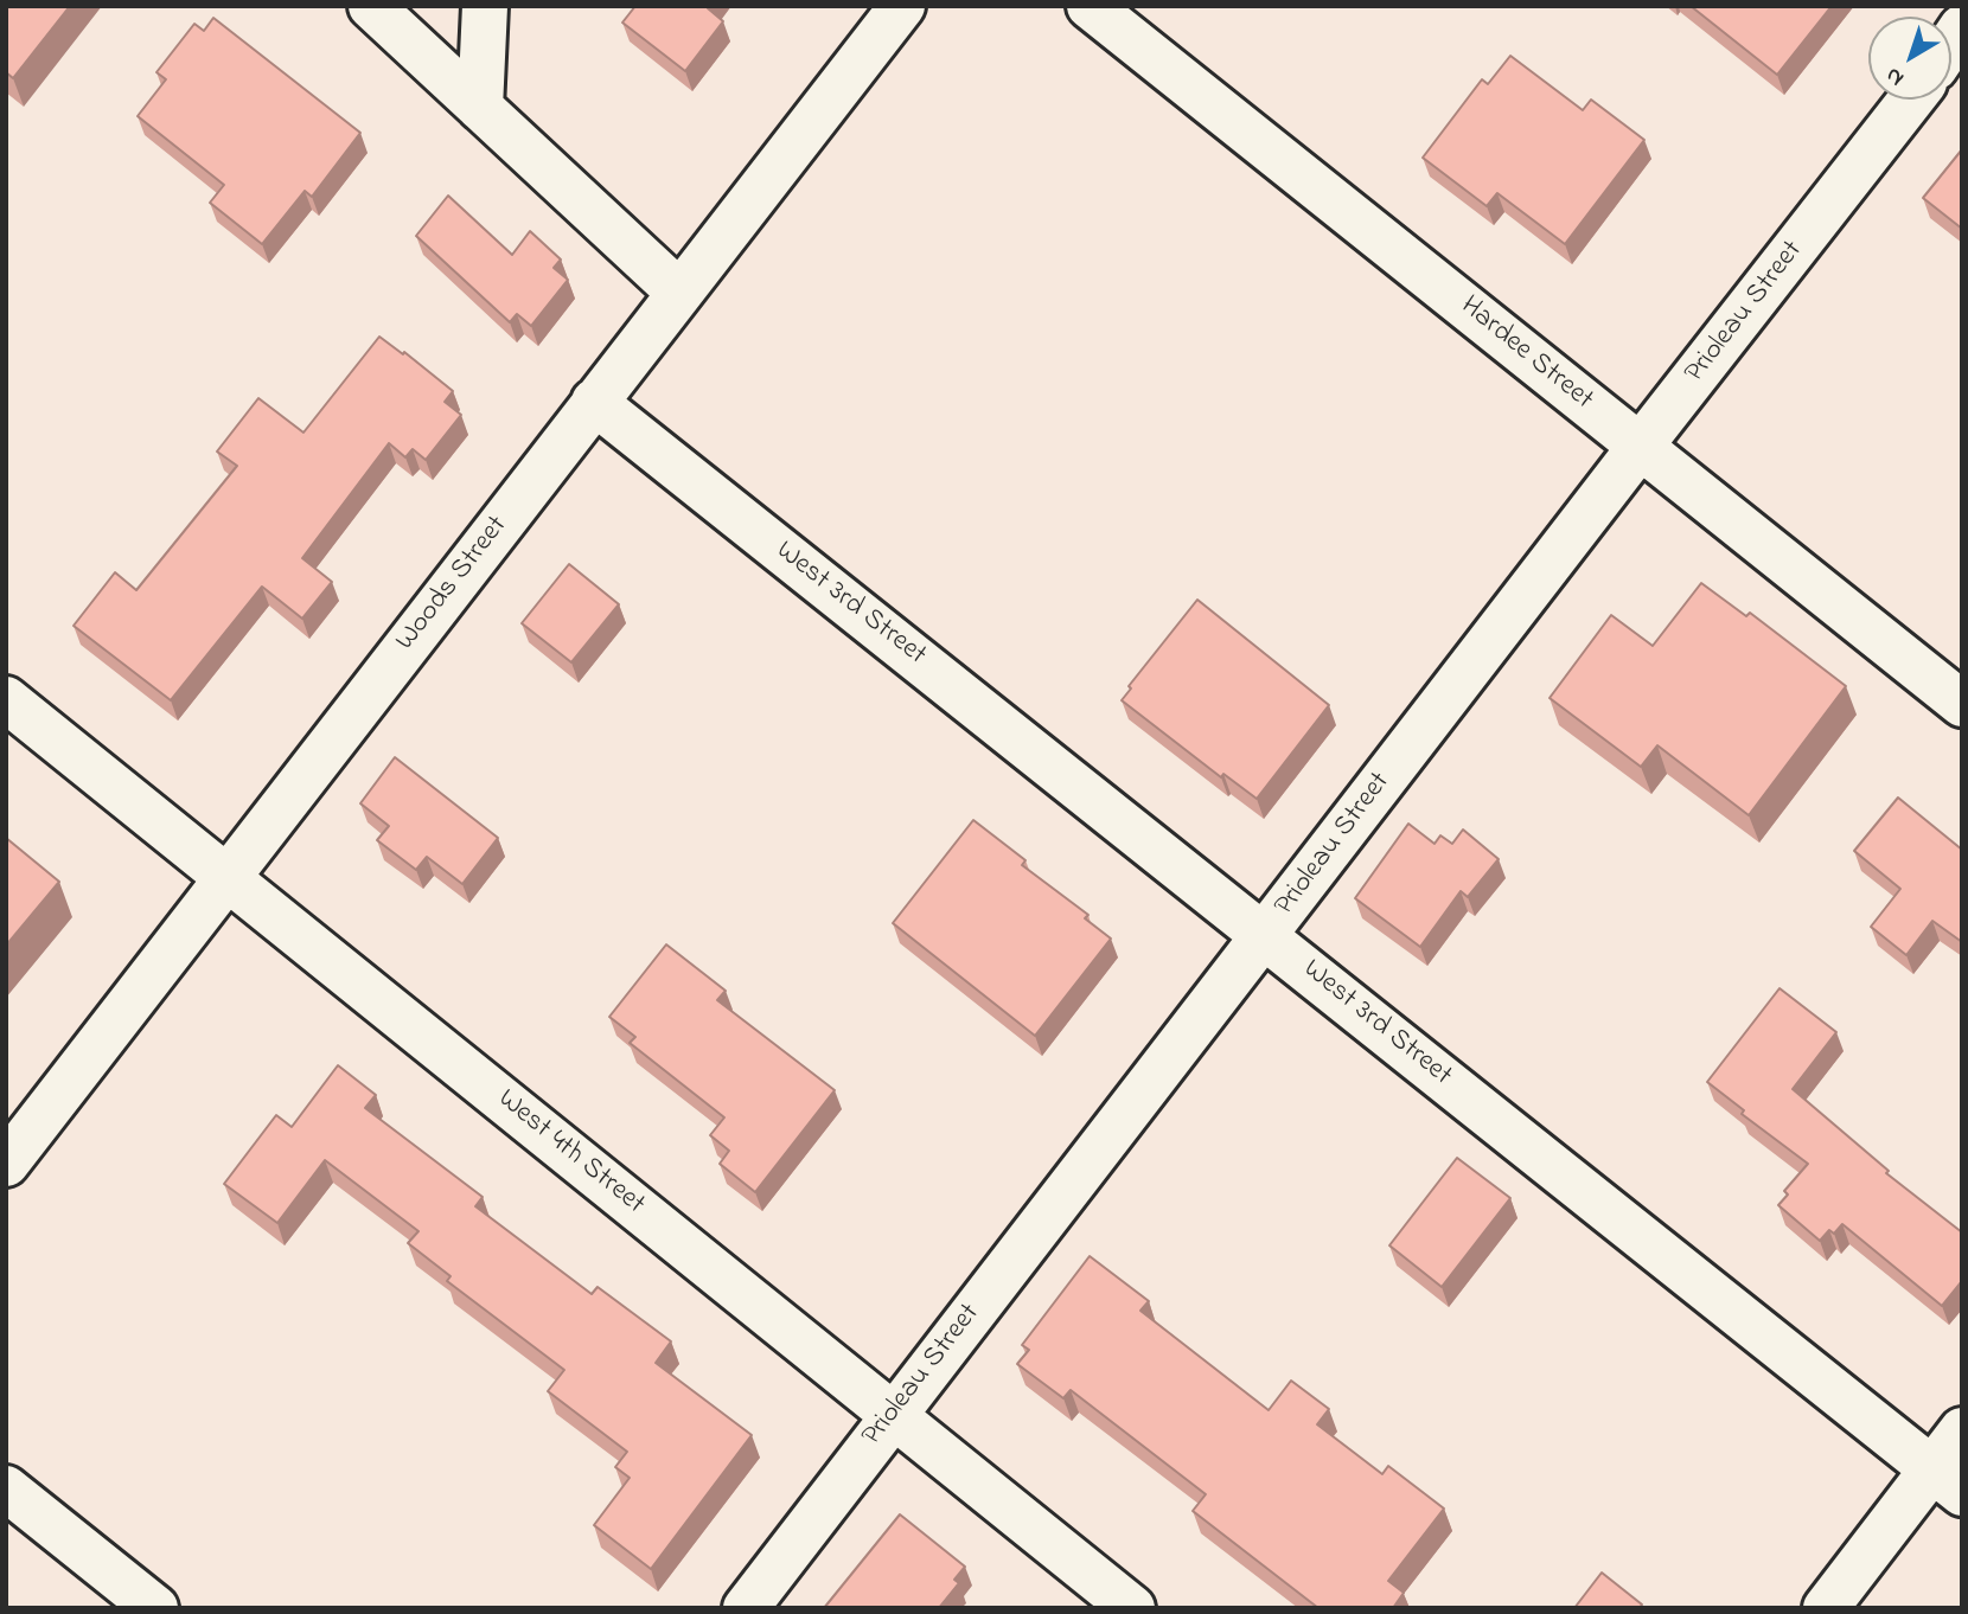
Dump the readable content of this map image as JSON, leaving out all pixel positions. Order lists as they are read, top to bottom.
{
  "streets": {
    "street": [
      "Prioleau Street",
      "Hardee Street",
      "Woods Street",
      "West 3rd Street",
      "West 4th Street"
    ]
  },
  "crossings": [
    ["Prioleau Street", "Hardee Street"],
    ["Prioleau Street", "West 3rd Street"],
    ["Prioleau Street", "West 4th Street"],
    ["Woods Street", "West 3rd Street"],
    ["Woods Street", "West 4th Street"]
  ],
  "north": "bottom left"
}
